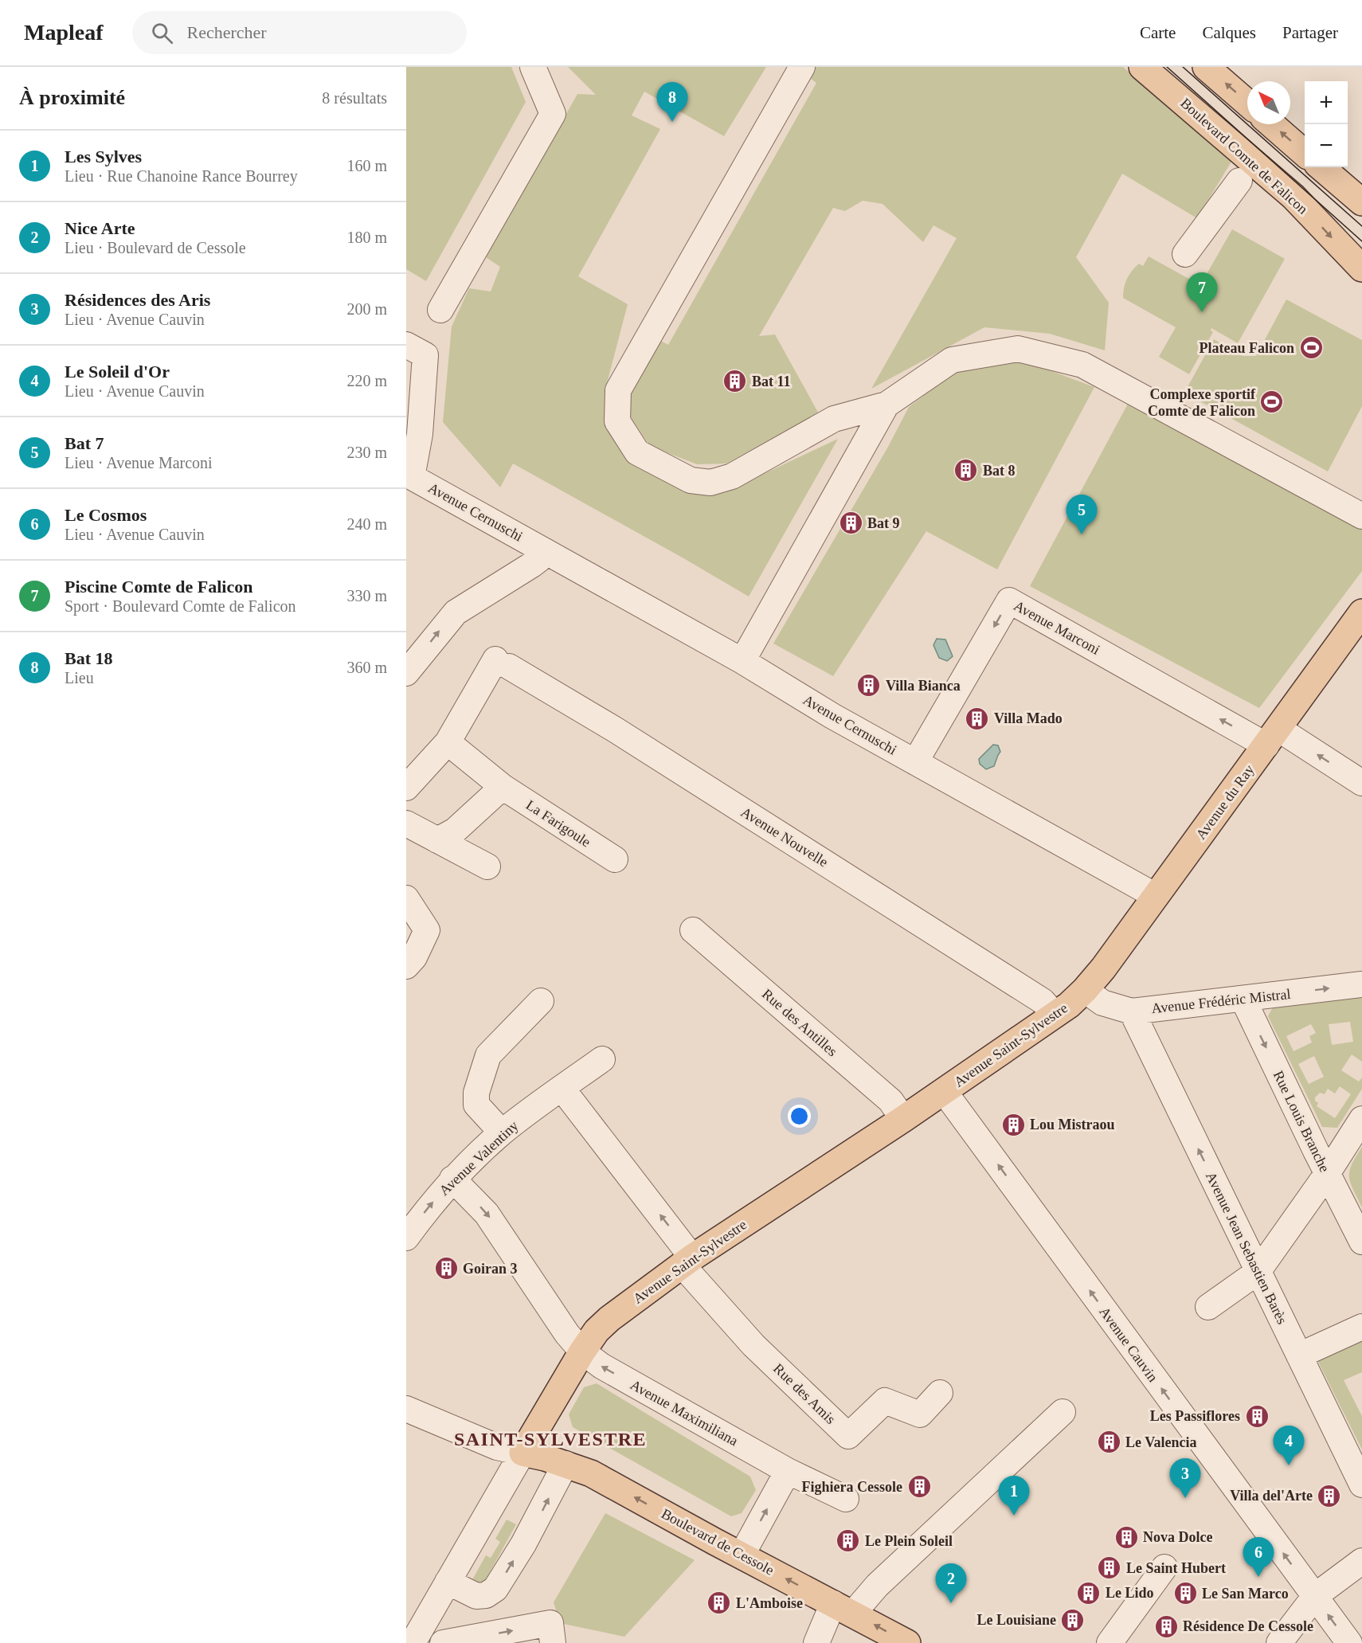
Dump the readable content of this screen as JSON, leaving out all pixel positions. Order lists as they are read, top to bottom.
{
  "streets": {
    "main road": [
      "Boulevard Comte de Falicon",
      "Avenue du Ray",
      "Avenue Saint-Sylvestre",
      "Boulevard de Cessole"
    ],
    "street": [
      "Avenue Cernuschi",
      "Avenue Marconi",
      "La Farigoule",
      "Avenue Nouvelle",
      "Avenue Frédéric Mistral",
      "Rue des Antilles",
      "Rue Louis Branche",
      "Avenue Valentiny",
      "Avenue Jean Sebastien Barès",
      "Avenue Cauvin",
      "Rue des Amis",
      "Avenue Maximiliana"
    ]
  },
  "crossings": [
    ["Avenue Cernuschi", "Avenue Marconi"],
    ["Avenue Cernuschi", "Avenue du Ray"],
    ["Avenue Marconi", "Avenue du Ray"],
    ["Avenue du Ray", "Avenue Frédéric Mistral"],
    ["Avenue du Ray", "Avenue Saint-Sylvestre"],
    ["La Farigoule", "Avenue Nouvelle"],
    ["Avenue Nouvelle", "Avenue Saint-Sylvestre"],
    ["Avenue Frédéric Mistral", "Avenue Saint-Sylvestre"],
    ["Avenue Frédéric Mistral", "Rue Louis Branche"],
    ["Avenue Frédéric Mistral", "Avenue Jean Sebastien Barès"],
    ["Rue des Antilles", "Avenue Saint-Sylvestre"],
    ["Avenue Saint-Sylvestre", "Avenue Cauvin"],
    ["Avenue Saint-Sylvestre", "Rue des Amis"],
    ["Avenue Saint-Sylvestre", "Avenue Maximiliana"],
    ["Avenue Saint-Sylvestre", "Boulevard de Cessole"],
    ["Avenue Valentiny", "Avenue Maximiliana"]
  ],
  "one_way": [
    "Avenue Frédéric Mistral",
    "Rue Louis Branche",
    "Avenue Jean Sebastien Barès",
    "Avenue Cauvin",
    "Boulevard de Cessole"
  ],
  "districts": ["SAINT-SYLVESTRE"],
  "places": {
    "sports": ["Plateau Falicon", "Complexe sportif Comte de Falicon"],
    "building": [
      "Bat 11",
      "Bat 8",
      "Bat 9",
      "Villa Bianca",
      "Villa Mado",
      "Lou Mistraou",
      "Goiran 3",
      "Les Passiflores",
      "Le Valencia",
      "Fighiera Cessole",
      "Villa del'Arte",
      "Nova Dolce",
      "Le Plein Soleil",
      "Le Saint Hubert",
      "Le Lido",
      "Le San Marco",
      "L'Amboise",
      "Le Louisiane",
      "Résidence De Cessole"
    ]
  },
  "north": "top left",
  "page": {
    "header": "Mapleaf",
    "search": "Rechercher",
    "nav": ["Carte", "Calques", "Partager"],
    "heading": ["À proximité", "8 résultats"],
    "map_buttons": ["+", "−"],
    "pins": [
      "8",
      "7",
      "5",
      "4",
      "3",
      "1",
      "6",
      "2"
    ],
    "list": [
      {
        "mark": "1",
        "name": "Les Sylves",
        "note": "Lieu · Rue Chanoine Rance Bourrey",
        "value": "160 m"
      },
      {
        "mark": "2",
        "name": "Nice Arte",
        "note": "Lieu · Boulevard de Cessole",
        "value": "180 m"
      },
      {
        "mark": "3",
        "name": "Résidences des Aris",
        "note": "Lieu · Avenue Cauvin",
        "value": "200 m"
      },
      {
        "mark": "4",
        "name": "Le Soleil d'Or",
        "note": "Lieu · Avenue Cauvin",
        "value": "220 m"
      },
      {
        "mark": "5",
        "name": "Bat 7",
        "note": "Lieu · Avenue Marconi",
        "value": "230 m"
      },
      {
        "mark": "6",
        "name": "Le Cosmos",
        "note": "Lieu · Avenue Cauvin",
        "value": "240 m"
      },
      {
        "mark": "7",
        "name": "Piscine Comte de Falicon",
        "note": "Sport · Boulevard Comte de Falicon",
        "value": "330 m"
      },
      {
        "mark": "8",
        "name": "Bat 18",
        "note": "Lieu",
        "value": "360 m"
      }
    ]
  }
}
